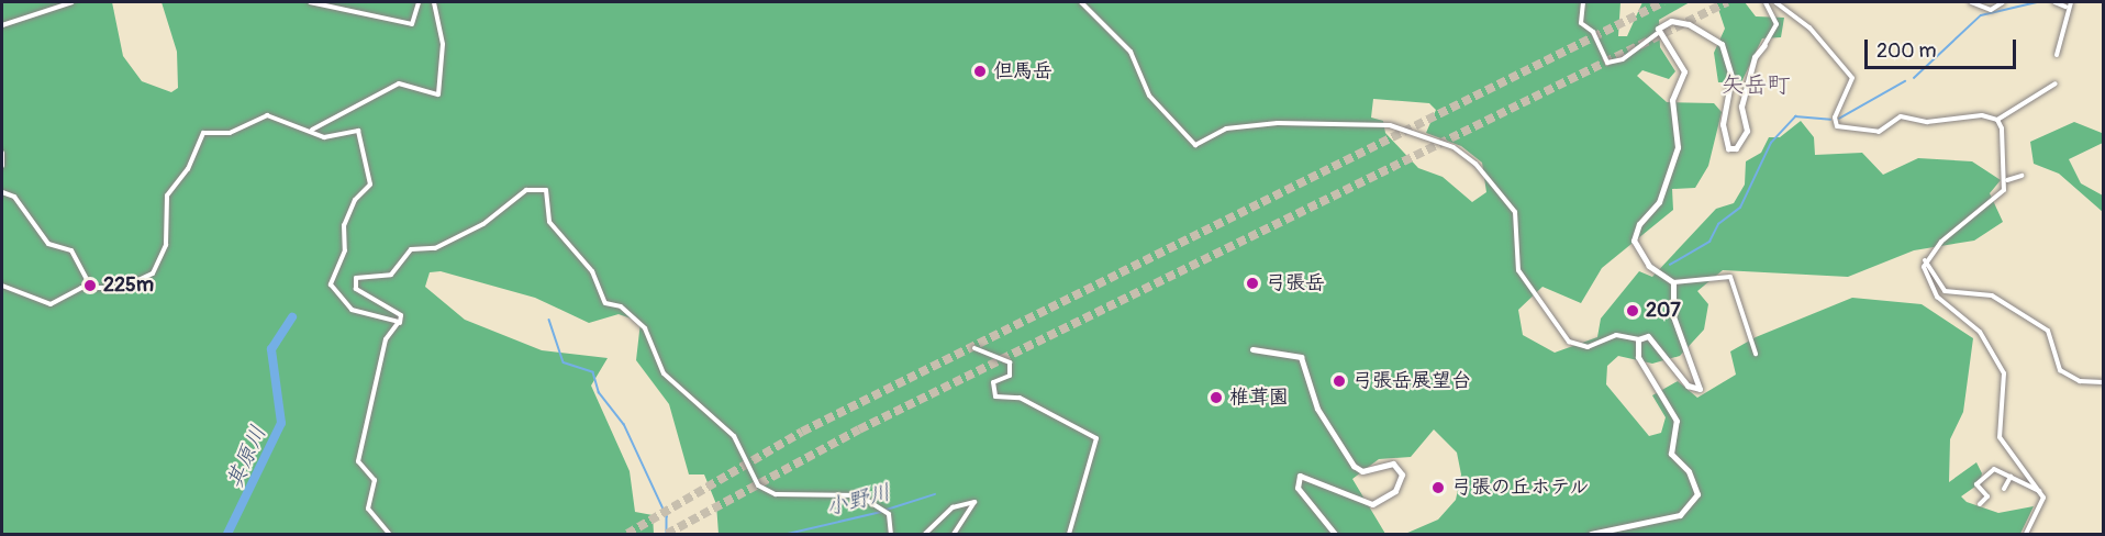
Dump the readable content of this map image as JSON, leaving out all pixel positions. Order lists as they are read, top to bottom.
{
  "districts": ["矢岳町"],
  "water": ["其原川", "小野川"],
  "places": [
    "但馬岳",
    "弓張岳",
    "225m",
    "207",
    "弓張岳展望台",
    "椎茸園",
    "弓張の丘ホテル"
  ],
  "scale_bar": "200 m"
}
